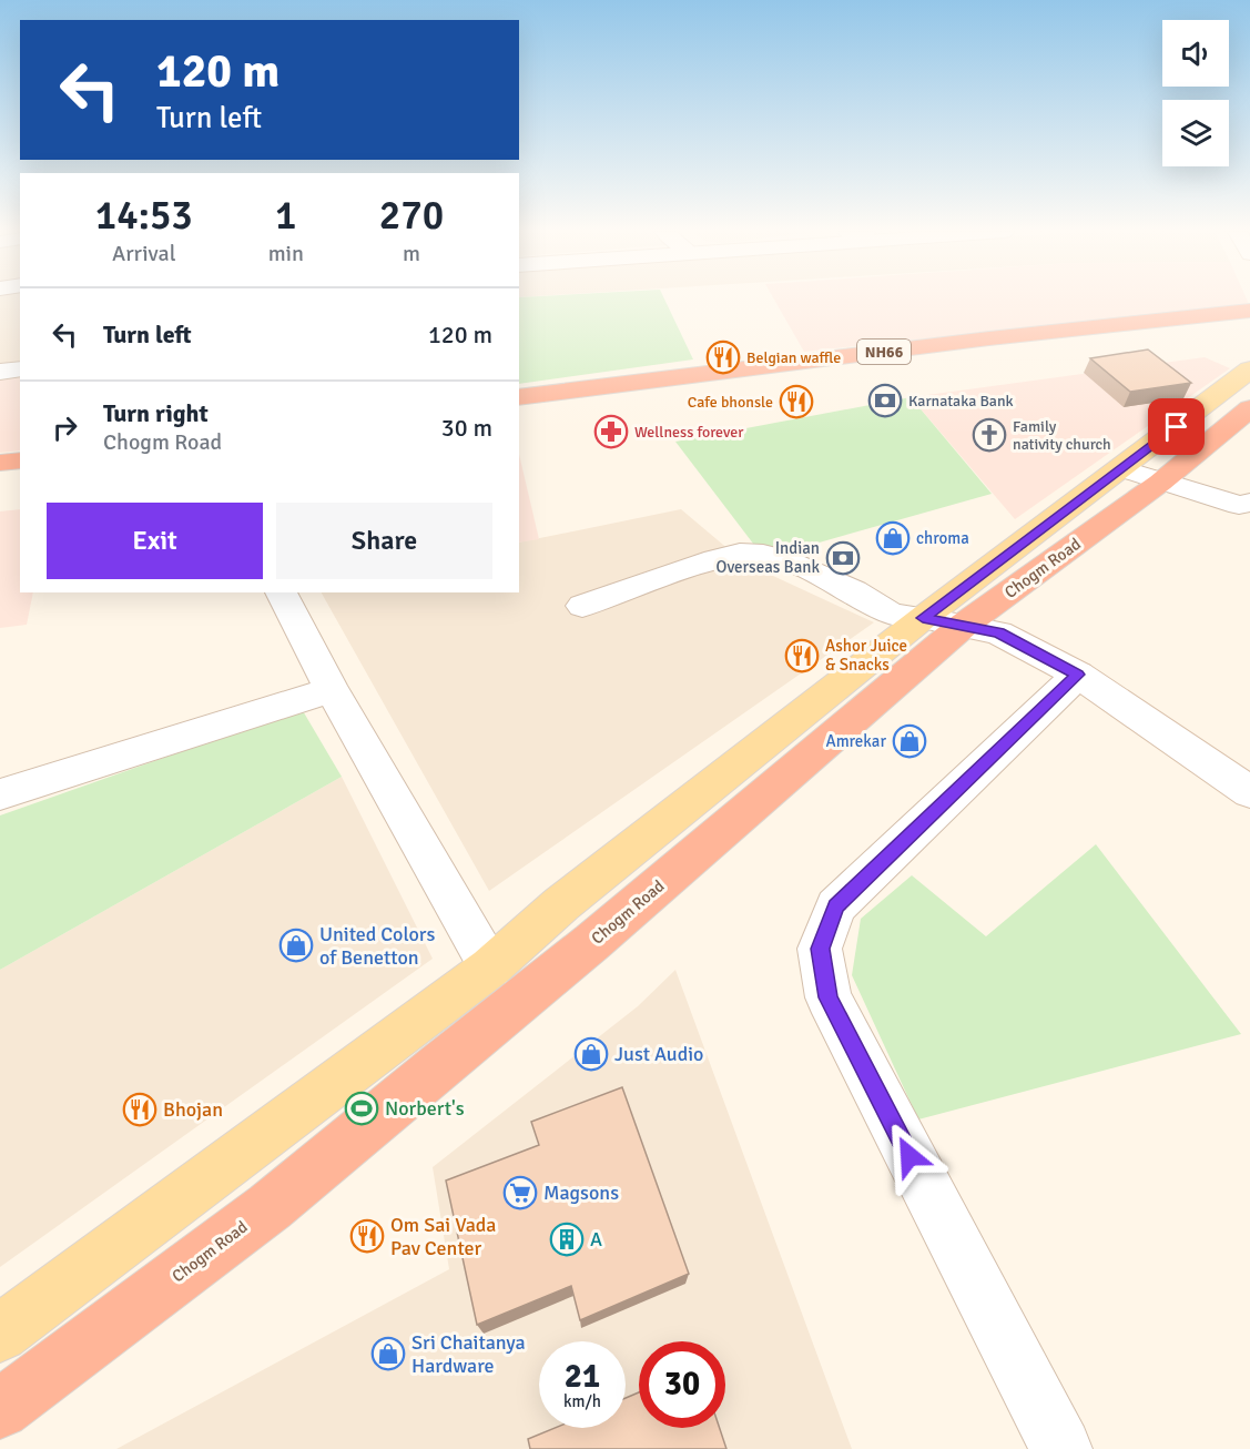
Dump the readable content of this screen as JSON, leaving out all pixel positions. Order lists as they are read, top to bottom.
{
  "streets": {
    "highway": ["NH66", "Chogm Road"]
  },
  "places": {
    "restaurant": [
      "Belgian waffle",
      "Cafe bhonsle",
      "Ashor Juice & Snacks",
      "Bhojan",
      "Om Sai Vada Pav Center"
    ],
    "bank": ["Karnataka Bank", "Indian Overseas Bank"],
    "pharmacy": ["Wellness forever"],
    "church": ["Family nativity church"],
    "shop": [
      "chroma",
      "Amrekar",
      "United Colors of Benetton",
      "Just Audio",
      "Sri Chaitanya Hardware"
    ],
    "sports": ["Norbert's"],
    "supermarket": ["Magsons"],
    "building": ["A"]
  },
  "page": {
    "turn": ["120 m", "Turn left"],
    "eta": [
      "14:53",
      "Arrival",
      "1",
      "min",
      "270",
      "m"
    ],
    "list": [
      {
        "name": "Turn left",
        "value": "120 m"
      },
      {
        "name": "Turn right",
        "note": "Chogm Road",
        "value": "30 m"
      }
    ],
    "buttons": ["Exit", "Share"],
    "speed": "21 km/h",
    "limit": "30"
  }
}
